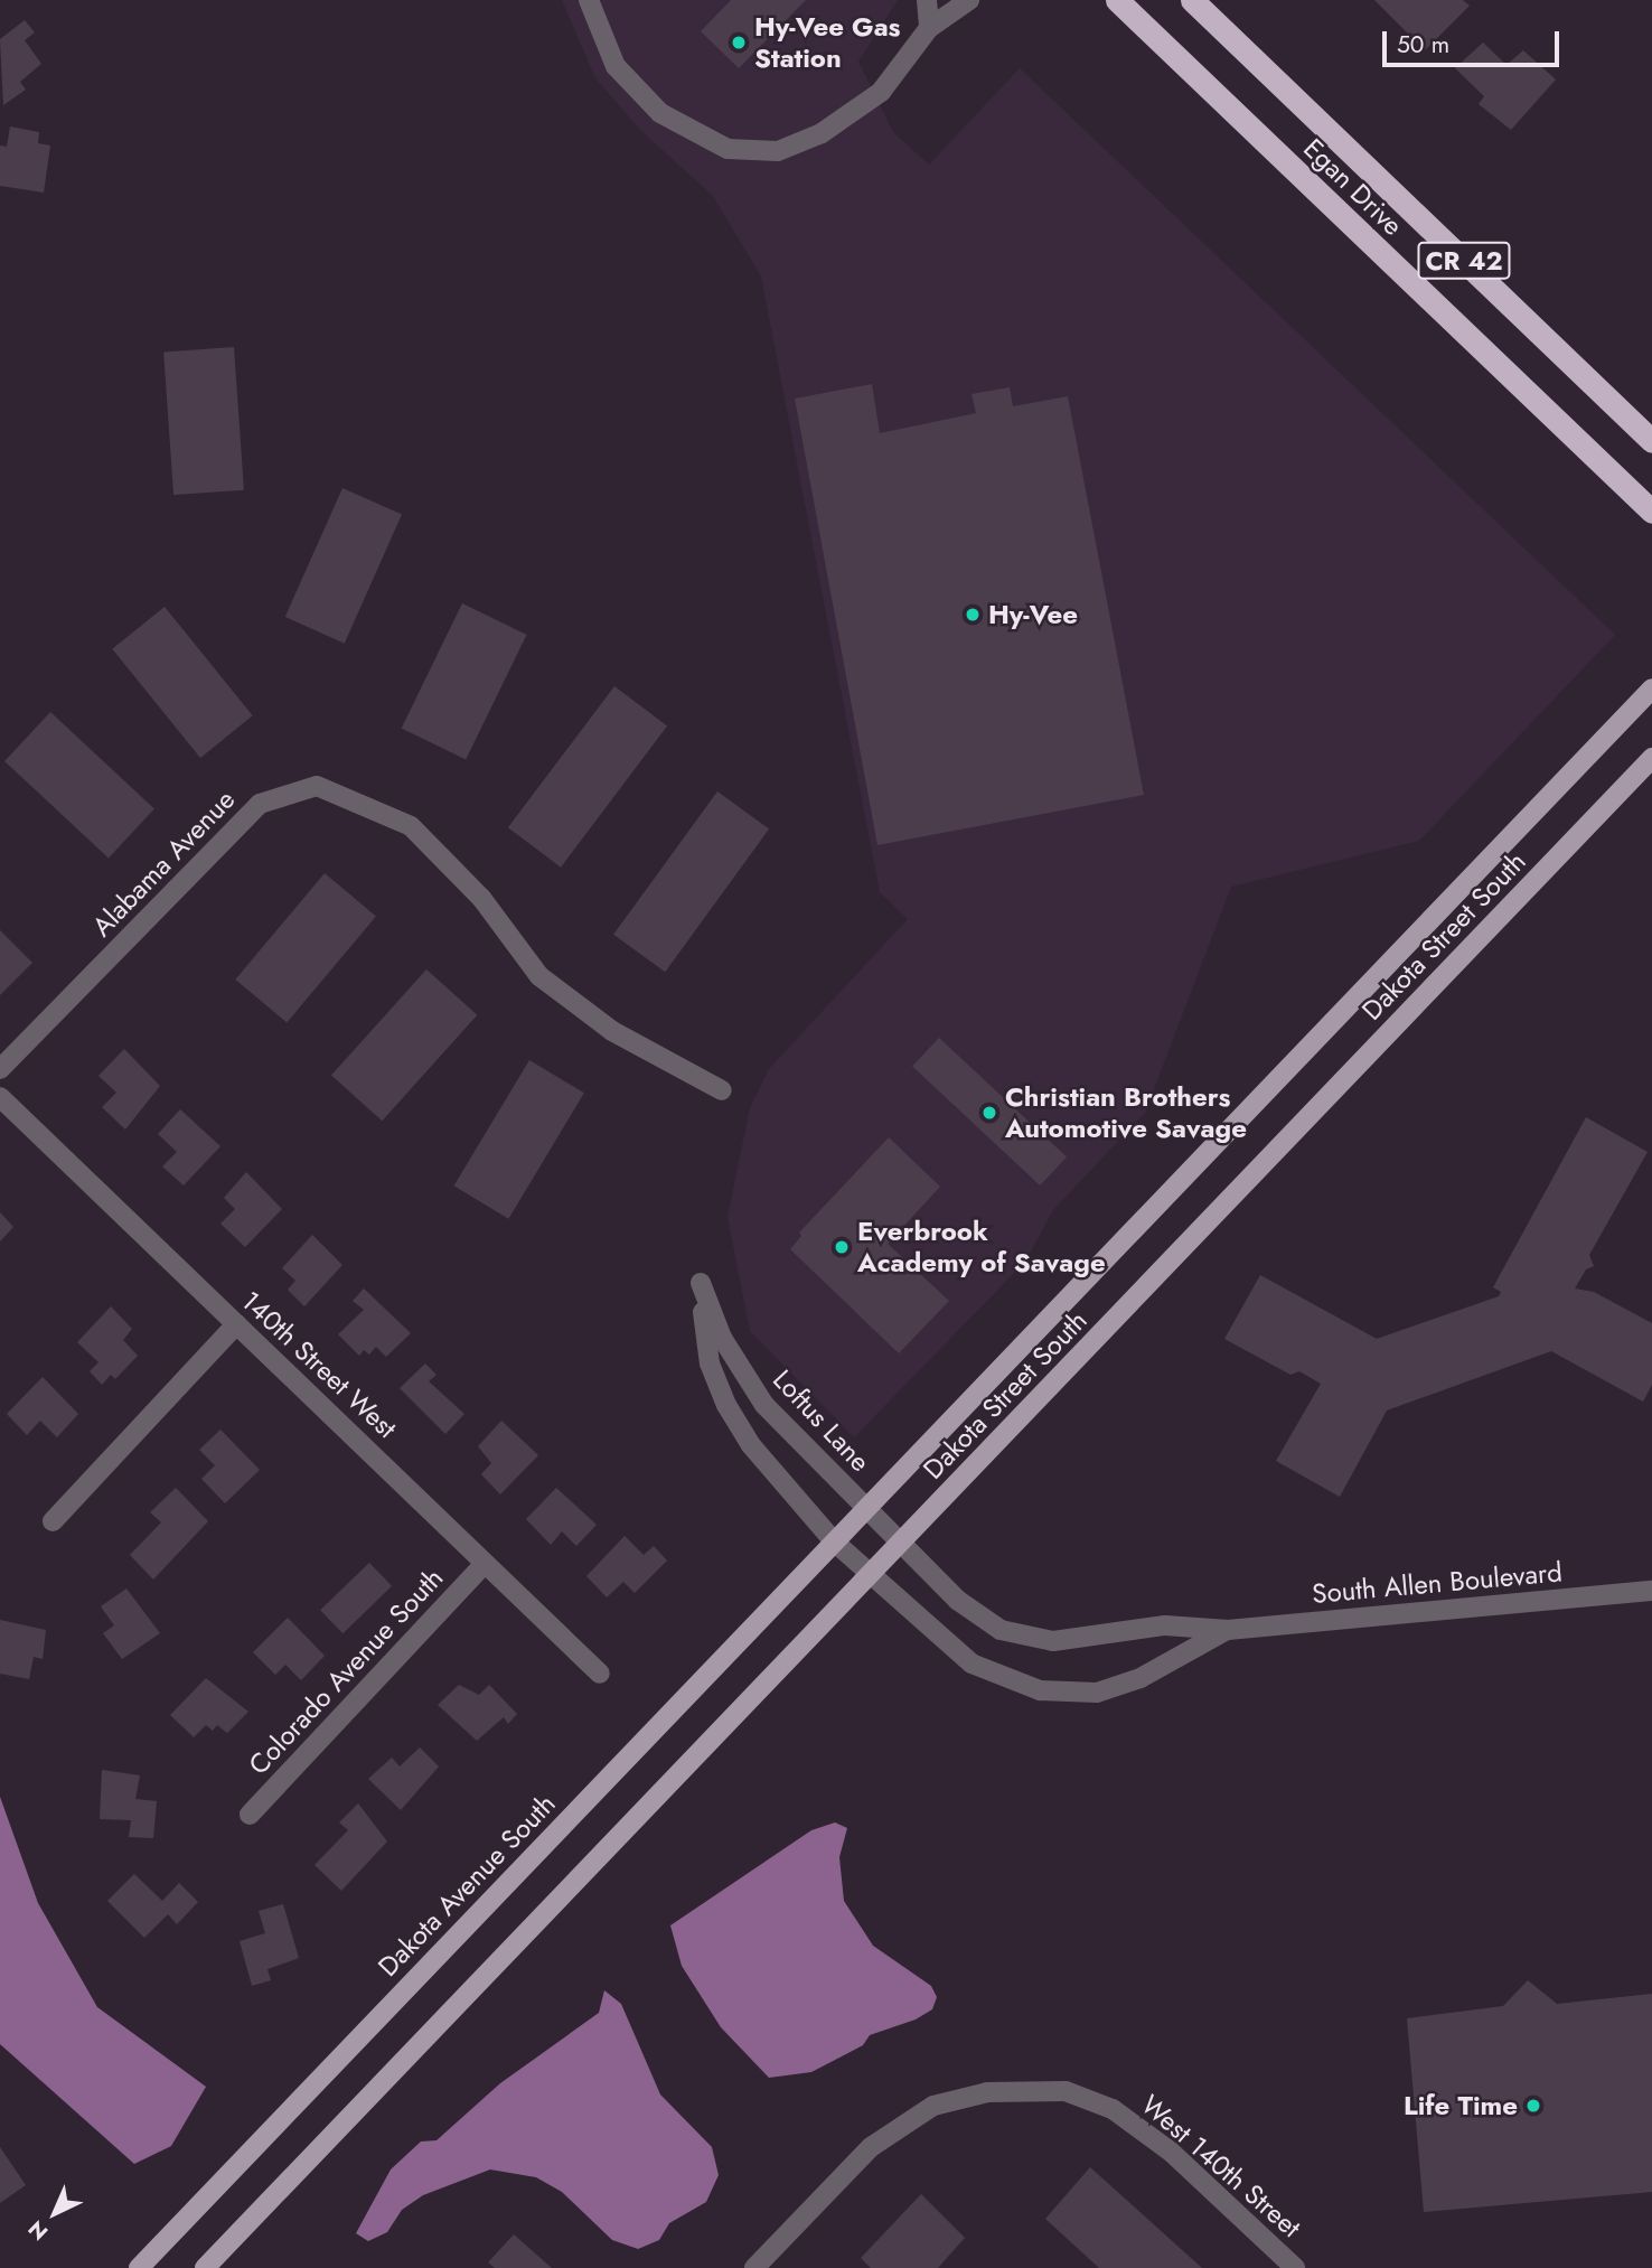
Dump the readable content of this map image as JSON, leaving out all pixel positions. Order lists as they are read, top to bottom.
{
  "streets": {
    "highway": ["Egan Drive", "CR 42"],
    "main road": ["Dakota Street South", "Dakota Avenue South"],
    "street": [
      "Alabama Avenue",
      "140th Street West",
      "Loftus Lane",
      "South Allen Boulevard",
      "Colorado Avenue South",
      "West 140th Street"
    ]
  },
  "crossings": [
    ["Dakota Street South", "Loftus Lane"],
    ["Dakota Street South", "South Allen Boulevard"],
    ["Dakota Street South", "Dakota Avenue South"],
    ["140th Street West", "Colorado Avenue South"],
    ["Loftus Lane", "South Allen Boulevard"],
    ["South Allen Boulevard", "Dakota Avenue South"]
  ],
  "places": [
    "Hy-Vee Gas Station",
    "Hy-Vee",
    "Christian Brothers Automotive Savage",
    "Everbrook Academy of Savage",
    "Life Time"
  ],
  "scale_bar": "50 m",
  "north": "bottom left"
}
